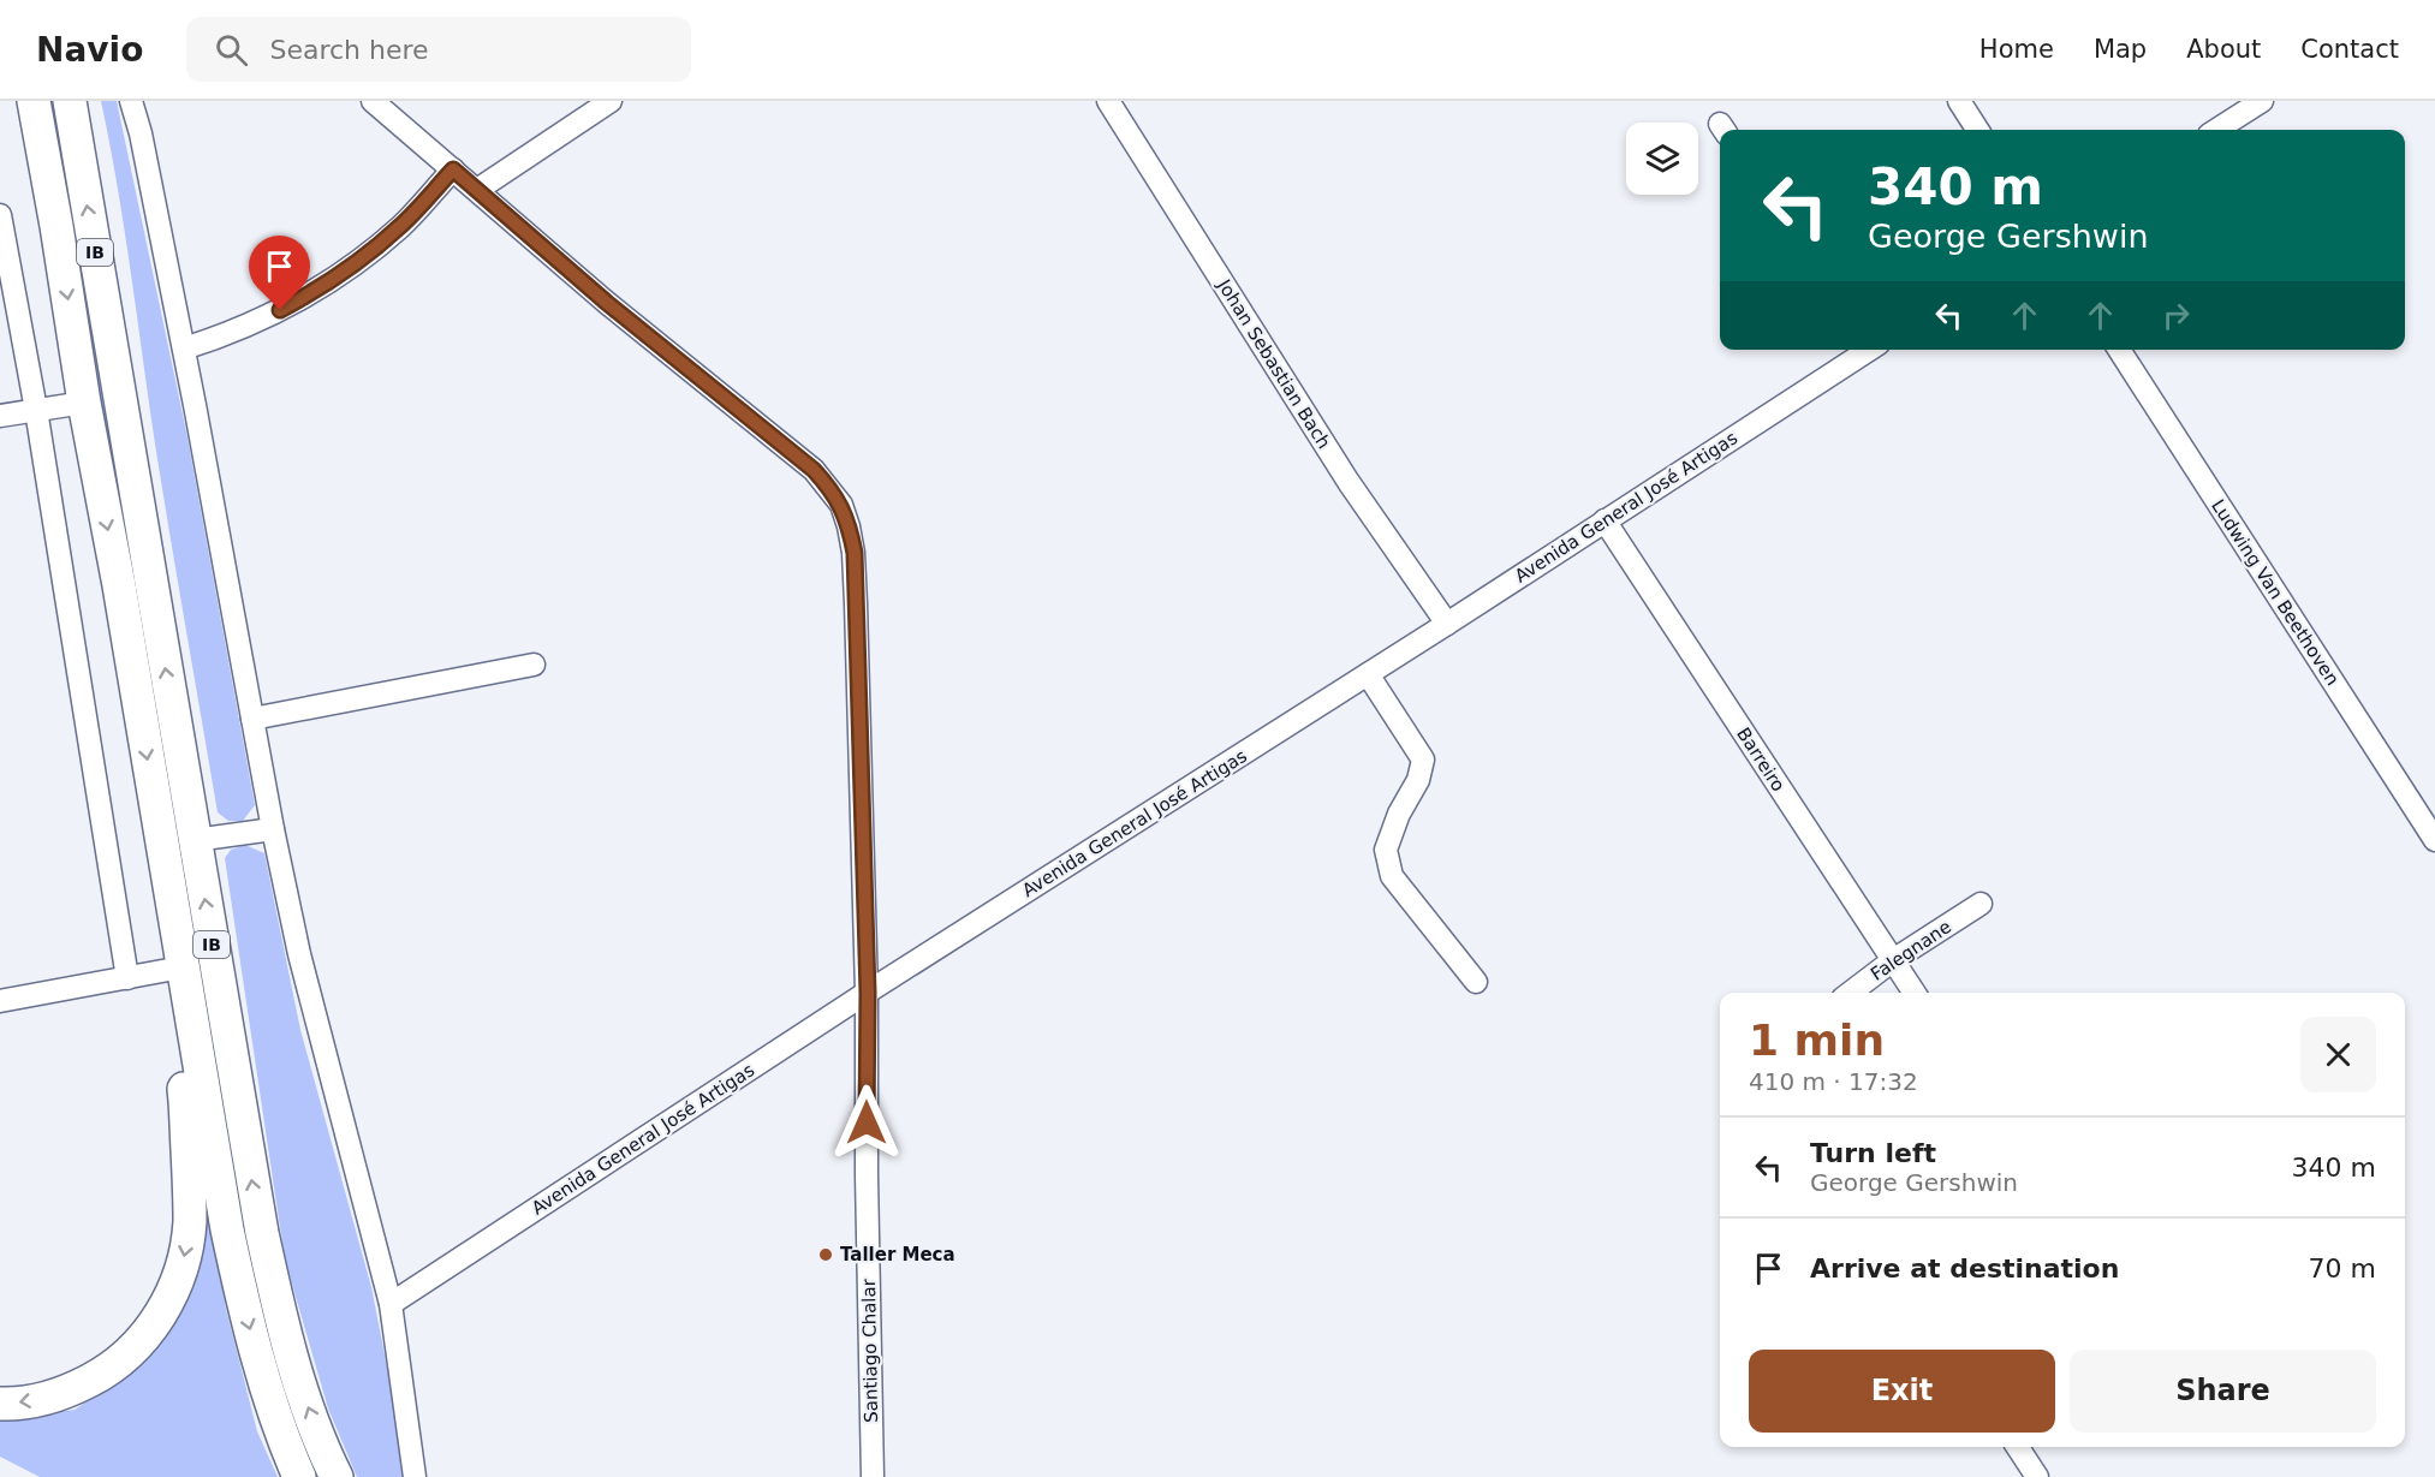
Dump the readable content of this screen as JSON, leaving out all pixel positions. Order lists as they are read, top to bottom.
{
  "streets": {
    "highway": ["IB"],
    "street": [
      "Johan Sebastian Bach",
      "Avenida General José Artigas",
      "Ludwing Van Beethoven",
      "Barreiro",
      "Falegnane",
      "Santiago Chalar"
    ]
  },
  "crossings": [
    ["Johan Sebastian Bach", "Avenida General José Artigas"],
    ["Avenida General José Artigas", "Barreiro"],
    ["Avenida General José Artigas", "Santiago Chalar"],
    ["Barreiro", "Falegnane"]
  ],
  "places": ["Taller Meca"],
  "page": {
    "header": "Navio",
    "search": "Search here",
    "nav": [
      "Home",
      "Map",
      "About",
      "Contact"
    ],
    "turn": ["340 m", "George Gershwin"],
    "heading": ["1 min", "410 m · 17:32"],
    "list": [
      {
        "name": "Turn left",
        "note": "George Gershwin",
        "value": "340 m"
      },
      {
        "name": "Arrive at destination",
        "value": "70 m"
      }
    ],
    "buttons": ["Exit", "Share"]
  }
}
